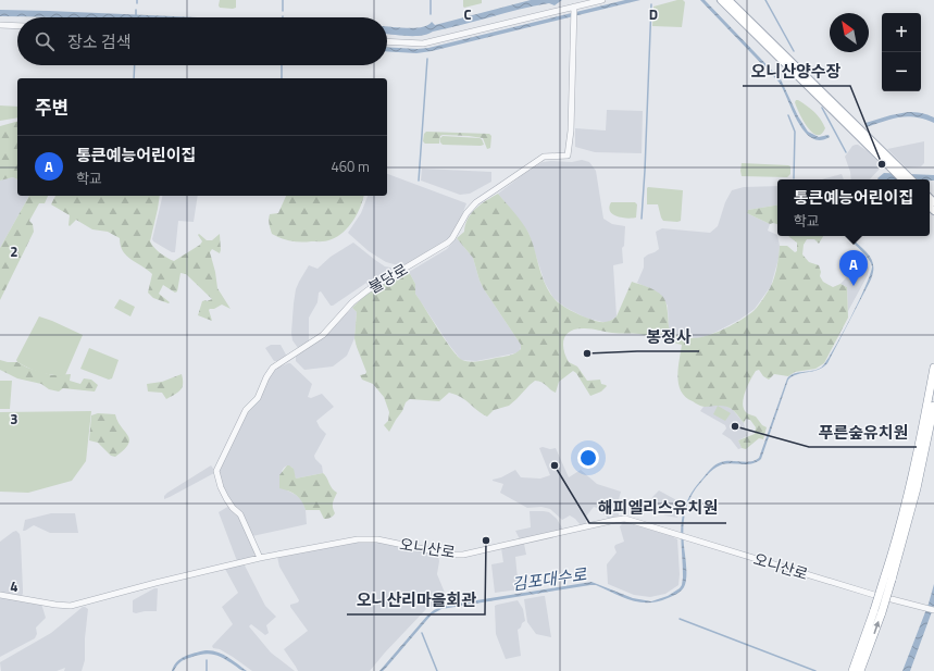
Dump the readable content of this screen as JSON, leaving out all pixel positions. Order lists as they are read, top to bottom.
{
  "streets": {
    "street": ["불당로", "오니산로"]
  },
  "crossings": [
    ["불당로", "오니산로"]
  ],
  "water": ["김포대수로"],
  "places": [
    "오니산양수장",
    "봉정사",
    "푸른숲유치원",
    "해피엘리스유치원",
    "오니산리마을회관"
  ],
  "north": "top left",
  "page": {
    "map_buttons": ["+", "−"],
    "search": "장소 검색",
    "heading": "주변",
    "list": [
      {
        "mark": "A",
        "name": "통큰예능어린이집",
        "note": "학교",
        "value": "460 m"
      }
    ],
    "popup": ["통큰예능어린이집", "학교"],
    "pins": "A"
  },
  "grid": {
    "columns": ["C", "D"],
    "rows": ["2", "3", "4"]
  }
}
